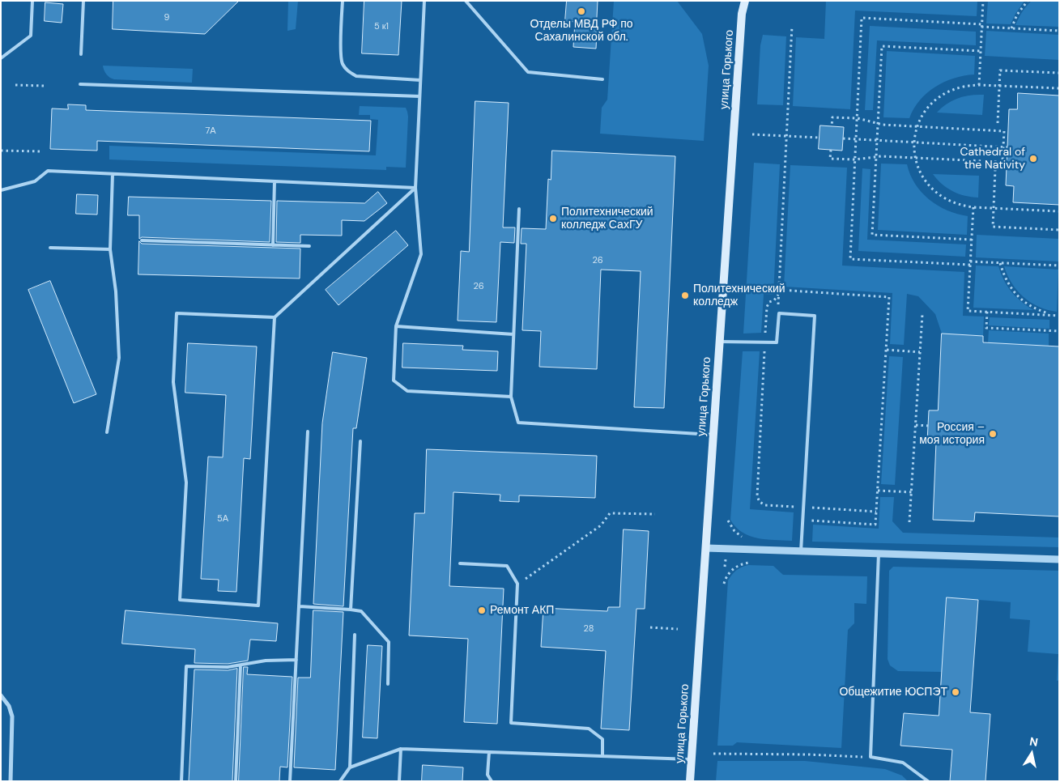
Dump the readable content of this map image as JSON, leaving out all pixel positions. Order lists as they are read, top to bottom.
{
  "streets": {
    "main road": ["улица Горького"]
  },
  "places": [
    "Отделы МВД РФ по Сахалинской обл.",
    "Cathedral of the Nativity",
    "Политехнический колледж СахГУ",
    "Политехнический колледж",
    "Россия – моя история",
    "Ремонт АКП",
    "Общежитие ЮСПЭТ"
  ],
  "house_numbers": [
    "9",
    "5 к1",
    "7А",
    "26",
    "26",
    "5А",
    "28"
  ],
  "north": "top"
}
